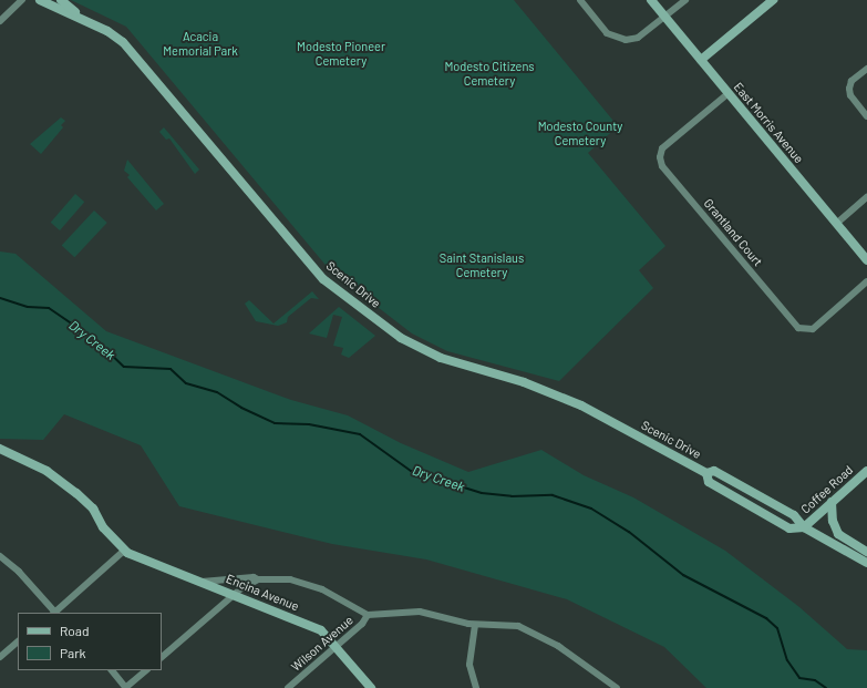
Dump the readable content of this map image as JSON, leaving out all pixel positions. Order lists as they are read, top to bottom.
{
  "streets": {
    "main road": [
      "East Morris Avenue",
      "Scenic Drive",
      "Coffee Road",
      "Encina Avenue"
    ],
    "street": ["Grantland Court", "Wilson Avenue"]
  },
  "crossings": [
    ["East Morris Avenue", "Grantland Court"],
    ["Scenic Drive", "Coffee Road"],
    ["Encina Avenue", "Wilson Avenue"]
  ],
  "water": ["Dry Creek"],
  "parks": [
    "Acacia Memorial Park",
    "Modesto Pioneer Cemetery",
    "Modesto Citizens Cemetery",
    "Modesto County Cemetery",
    "Saint Stanislaus Cemetery"
  ],
  "legend": ["Road", "Park"]
}
